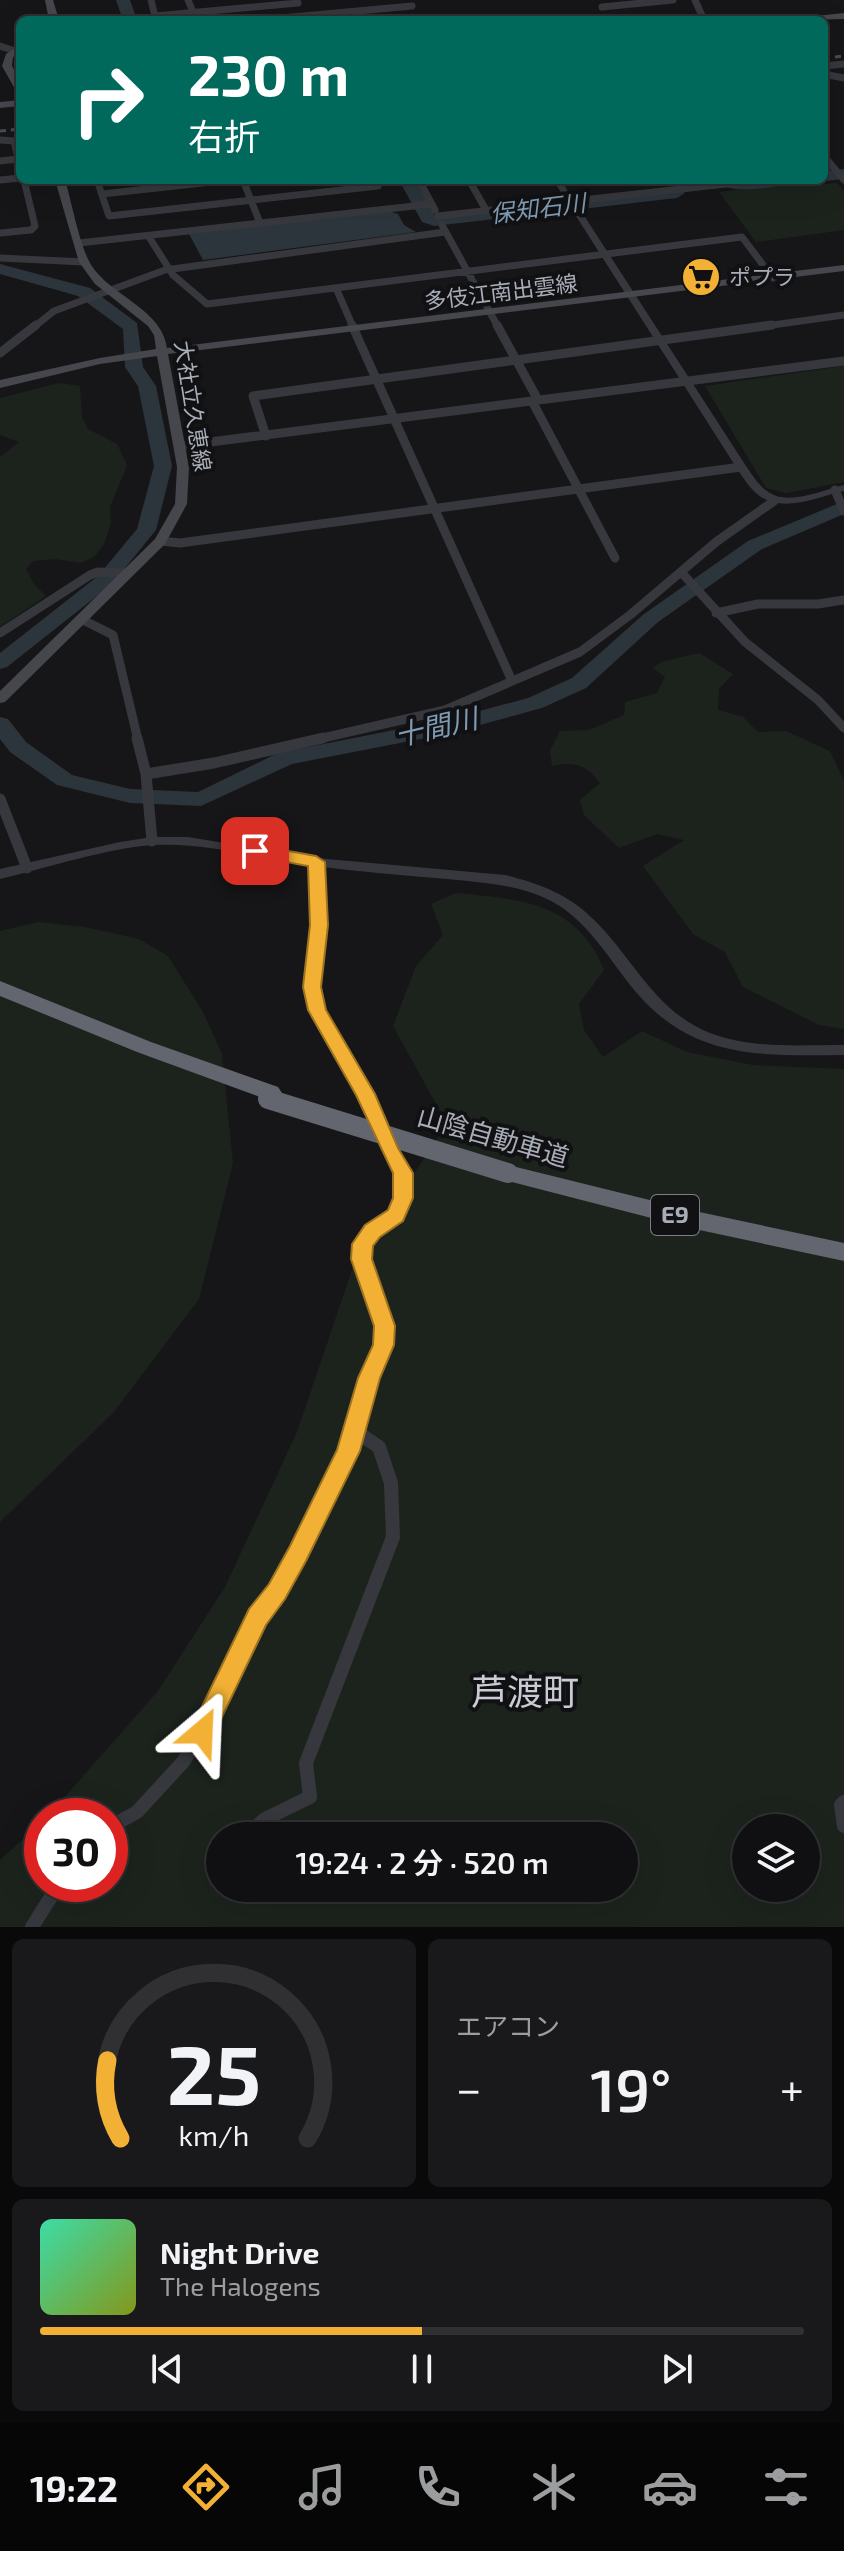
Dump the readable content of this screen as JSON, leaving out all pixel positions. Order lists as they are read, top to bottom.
{
  "streets": {
    "highway": ["山陰自動車道", "E9"],
    "main road": ["多伎江南出雲線", "大社立久恵線"]
  },
  "crossings": [
    ["多伎江南出雲線", "大社立久恵線"]
  ],
  "districts": ["芦渡町"],
  "water": ["保知石川", "十間川"],
  "places": {
    "supermarket": ["ポプラ"]
  },
  "page": {
    "turn": ["230 m", "右折"],
    "limit": "30",
    "trip": "19:24 · 2 分 · 520 m",
    "tile": "エアコン",
    "heat": ["−", "19°", "+"],
    "song": ["Night Drive", "The Halogens"],
    "tabs": "19:22",
    "gauge": ["25", "km/h"]
  }
}
